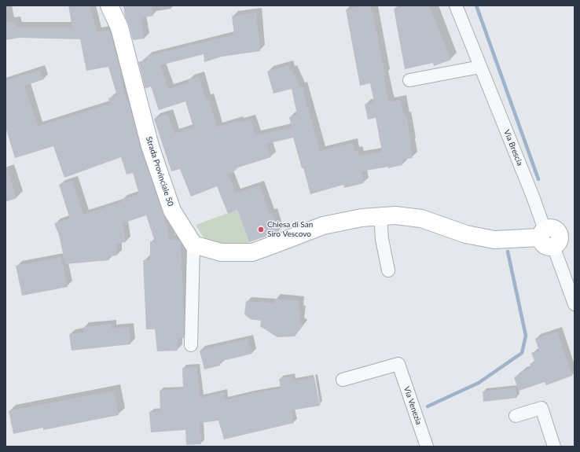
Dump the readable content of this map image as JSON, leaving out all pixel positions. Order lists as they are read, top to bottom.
{
  "streets": {
    "street": ["Via Brescia", "Strada Provinciale 50", "Via Venezia"]
  },
  "places": ["Chiesa di San Siro Vescovo"]
}
